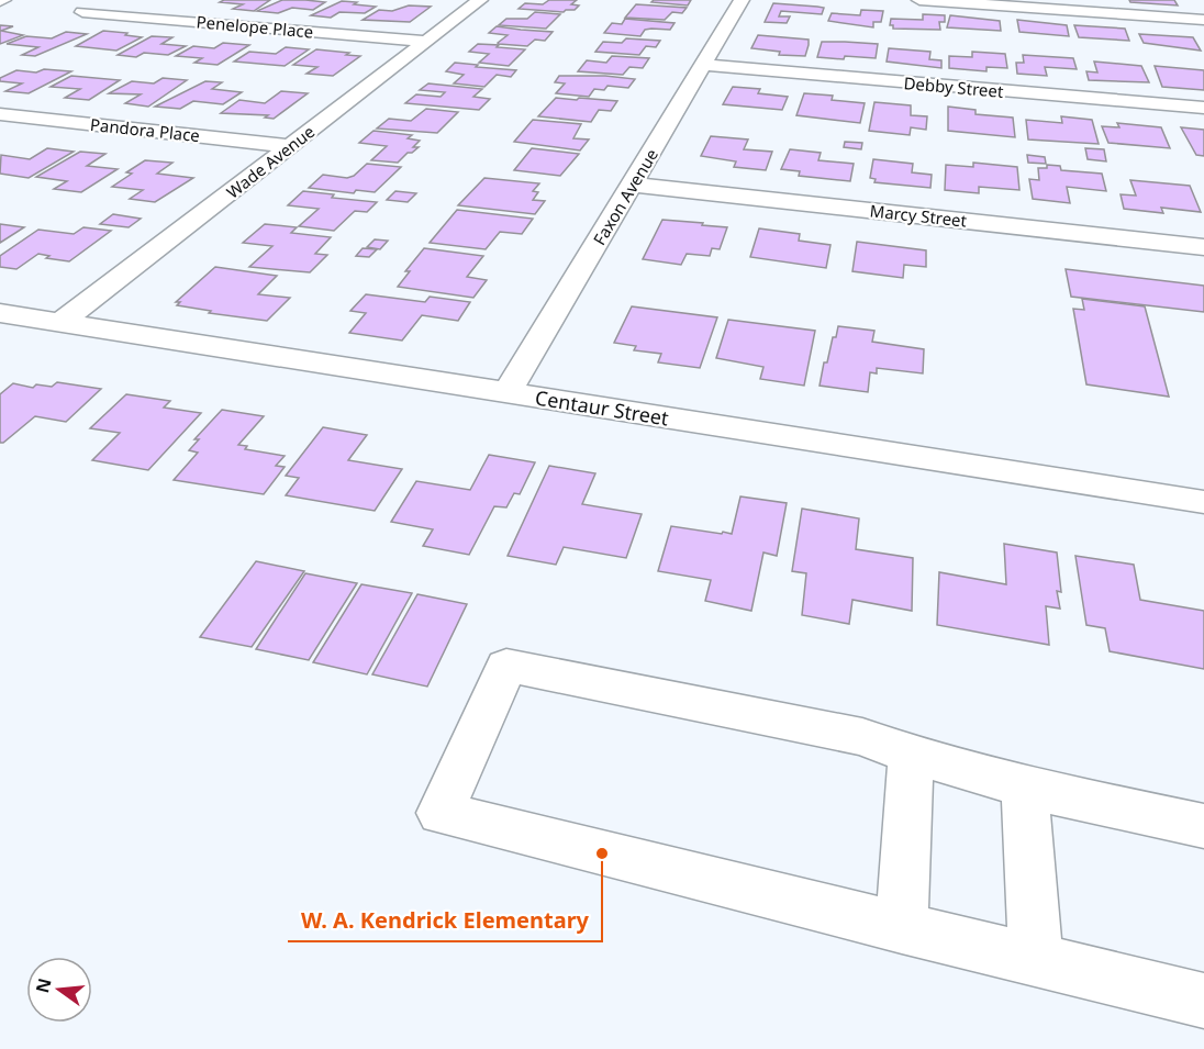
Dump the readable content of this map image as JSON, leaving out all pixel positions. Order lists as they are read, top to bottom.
{
  "streets": {
    "street": [
      "Penelope Place",
      "Debby Street",
      "Pandora Place",
      "Wade Avenue",
      "Faxon Avenue",
      "Marcy Street",
      "Centaur Street"
    ]
  },
  "crossings": [
    ["Penelope Place", "Wade Avenue"],
    ["Debby Street", "Faxon Avenue"],
    ["Pandora Place", "Wade Avenue"],
    ["Wade Avenue", "Centaur Street"],
    ["Faxon Avenue", "Marcy Street"],
    ["Faxon Avenue", "Centaur Street"]
  ],
  "places": ["W. A. Kendrick Elementary"],
  "north": "left"
}
